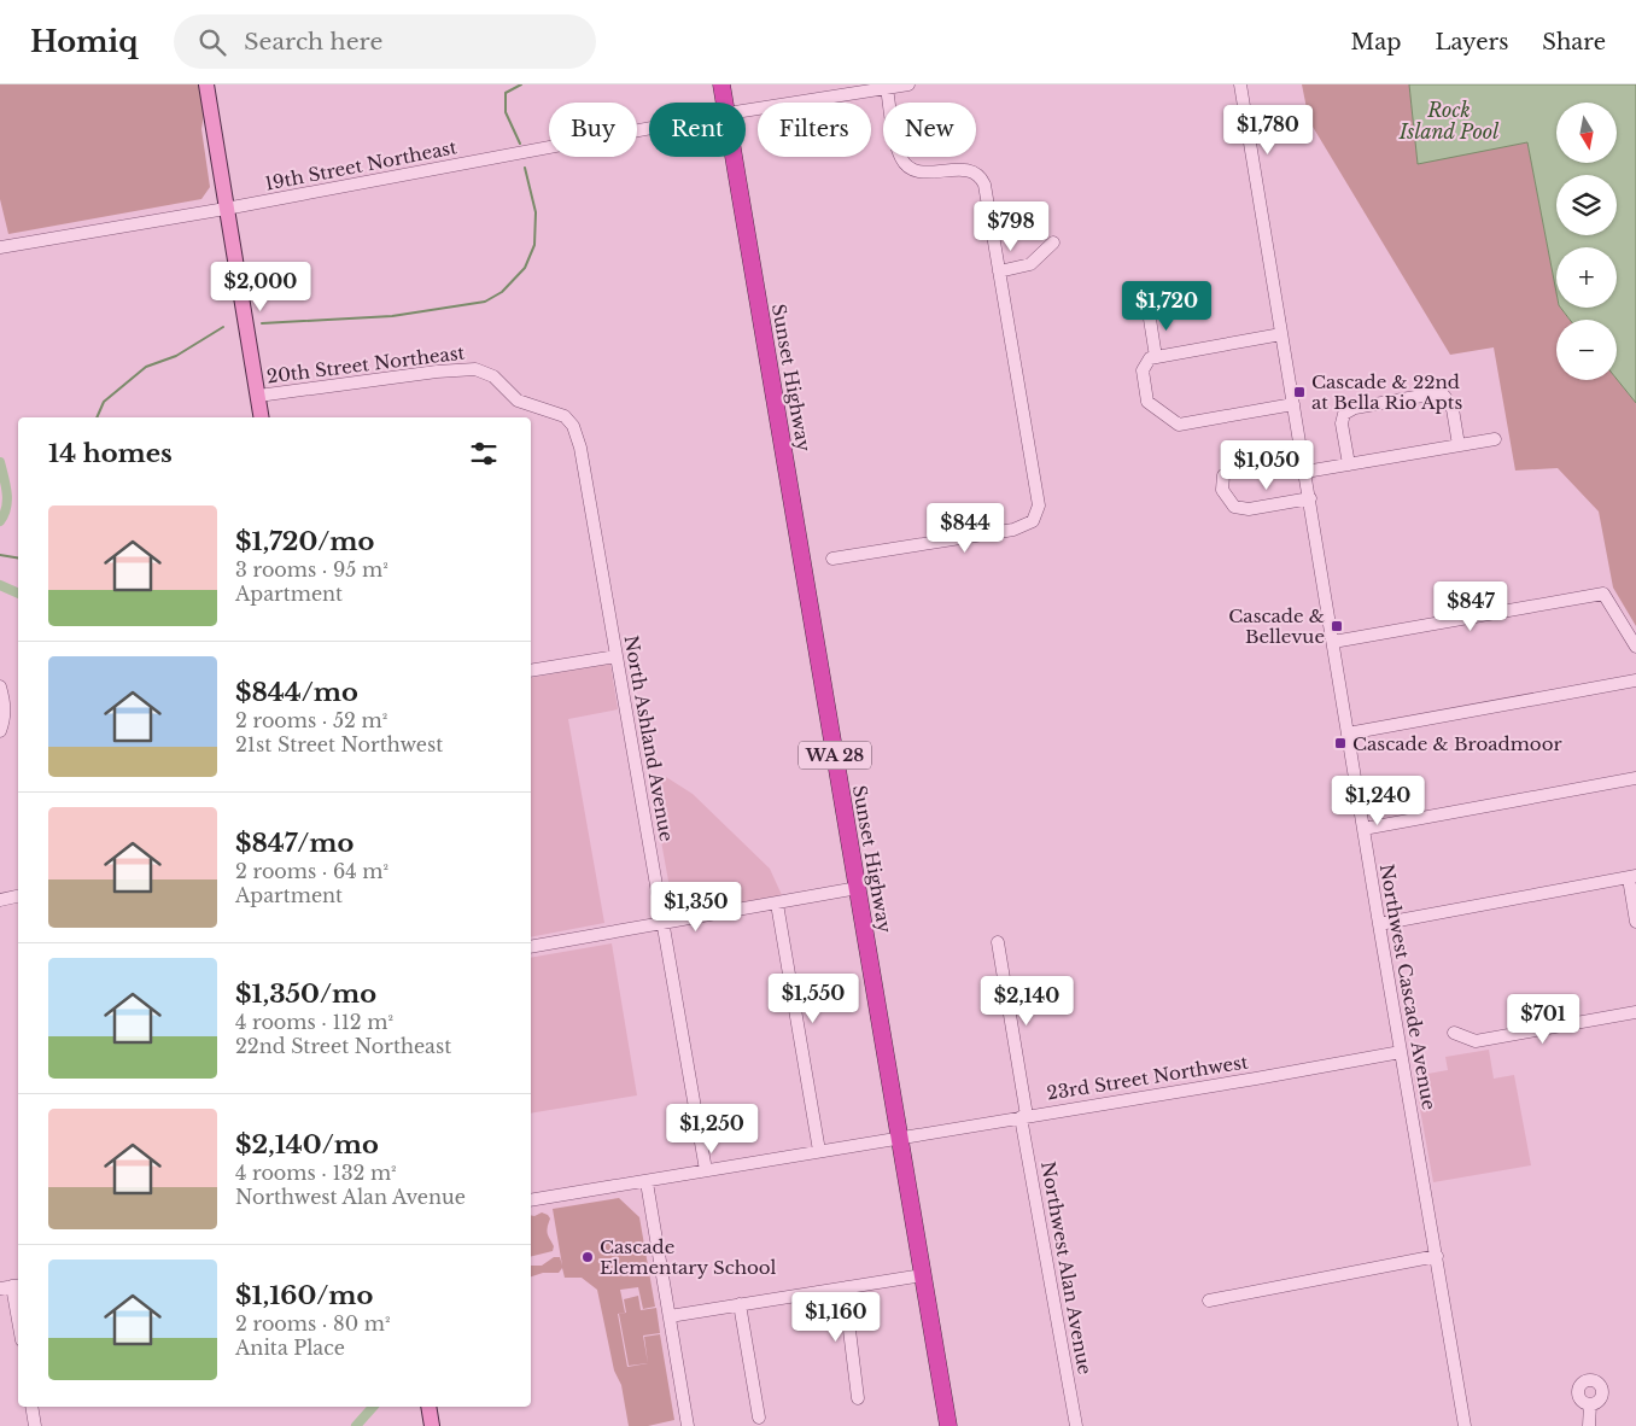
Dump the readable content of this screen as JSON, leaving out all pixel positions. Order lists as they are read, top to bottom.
{
  "streets": {
    "highway": ["Sunset Highway", "WA 28"],
    "street": [
      "19th Street Northeast",
      "20th Street Northeast",
      "North Ashland Avenue",
      "Northwest Cascade Avenue",
      "23rd Street Northwest",
      "Northwest Alan Avenue"
    ]
  },
  "crossings": [
    ["20th Street Northeast", "North Ashland Avenue"],
    ["Sunset Highway", "23rd Street Northwest"],
    ["North Ashland Avenue", "23rd Street Northwest"],
    ["Northwest Cascade Avenue", "23rd Street Northwest"],
    ["23rd Street Northwest", "Northwest Alan Avenue"]
  ],
  "water": ["Rock Island Pool"],
  "places": {
    "transit": ["Cascade & 22nd at Bella Rio Apts", "Cascade & Bellevue", "Cascade & Broadmoor"],
    "other": ["Cascade Elementary School"]
  },
  "north": "bottom",
  "page": {
    "header": "Homiq",
    "search": "Search here",
    "nav": ["Map", "Layers", "Share"],
    "map_buttons": ["+", "−"],
    "chip": [
      "Buy",
      "Rent",
      "Filters",
      "New"
    ],
    "price": [
      "$1,780",
      "$798",
      "$2,000",
      "$1,720",
      "$1,050",
      "$844",
      "$847",
      "$1,240",
      "$1,350",
      "$1,550",
      "$2,140",
      "$701",
      "$1,250",
      "$1,160"
    ],
    "heading": "14 homes",
    "list": [
      {
        "name": "$1,720/mo",
        "note": "3 rooms · 95 m² · Apartment"
      },
      {
        "name": "$844/mo",
        "note": "2 rooms · 52 m² · 21st Street Northwest"
      },
      {
        "name": "$847/mo",
        "note": "2 rooms · 64 m² · Apartment"
      },
      {
        "name": "$1,350/mo",
        "note": "4 rooms · 112 m² · 22nd Street Northeast"
      },
      {
        "name": "$2,140/mo",
        "note": "4 rooms · 132 m² · Northwest Alan Avenue"
      },
      {
        "name": "$1,160/mo",
        "note": "2 rooms · 80 m² · Anita Place"
      }
    ]
  }
}
